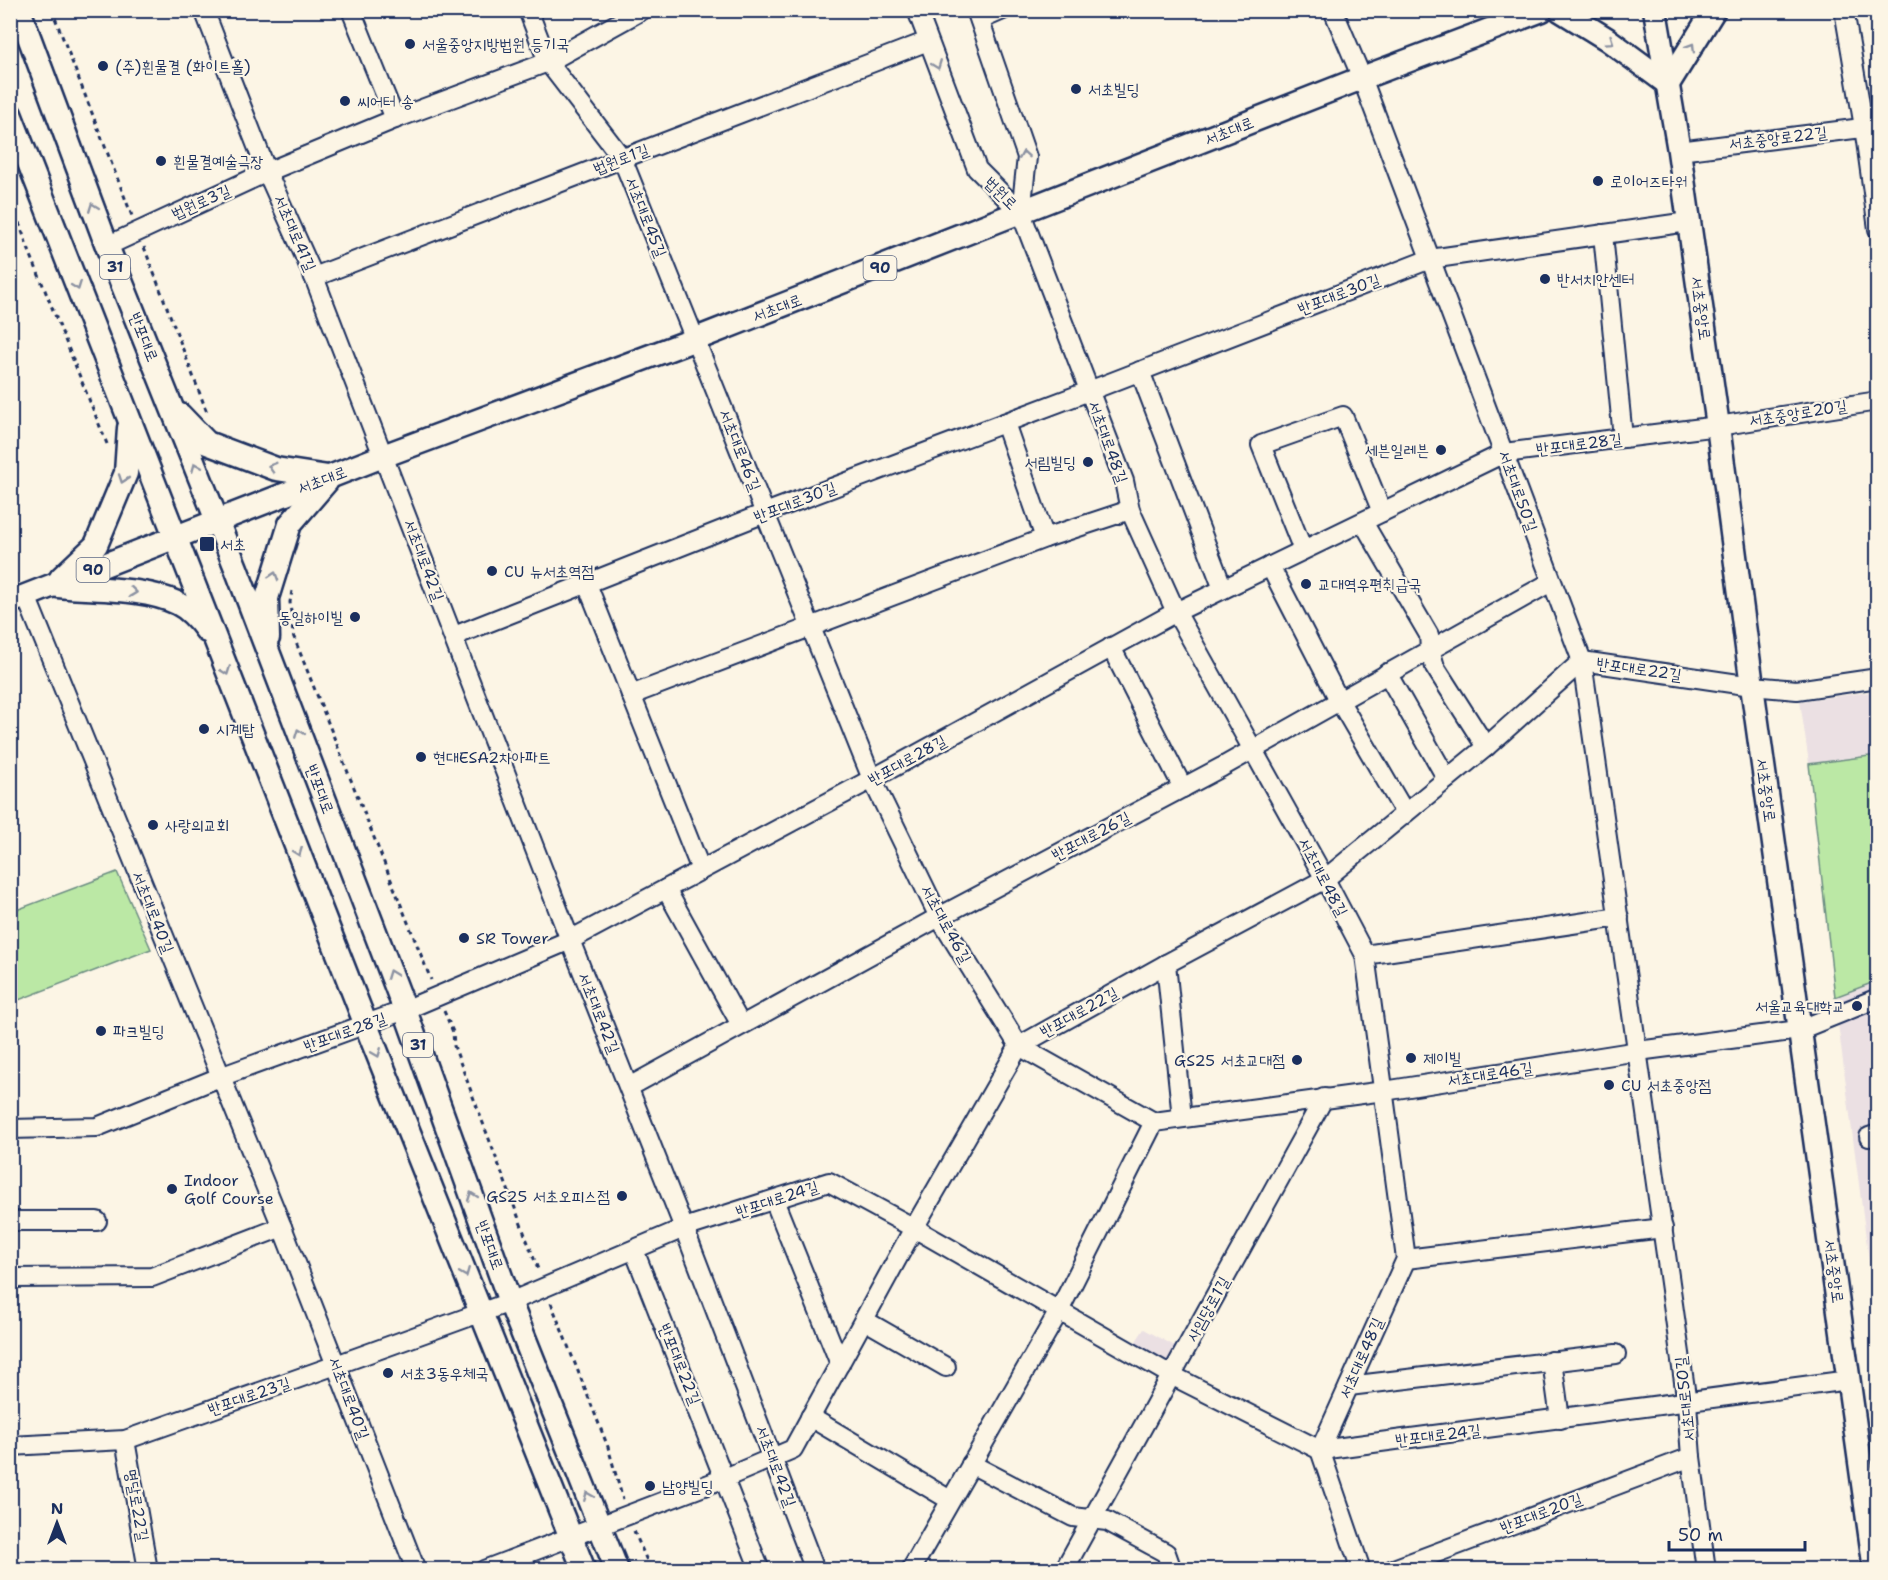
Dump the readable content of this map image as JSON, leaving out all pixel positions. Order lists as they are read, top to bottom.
{
  "streets": {
    "main road": [
      "서초대로",
      "31",
      "90",
      "서초중앙로",
      "반포대로"
    ],
    "street": [
      "서초중앙로22길",
      "법원로1길",
      "법원로",
      "법원로3길",
      "서초대로45길",
      "서초대로41길",
      "반포대로30길",
      "서초중앙로20길",
      "서초대로48길",
      "반포대로28길",
      "서초대로46길",
      "서초대로50길",
      "서초대로42길",
      "반포대로22길",
      "반포대로26길",
      "서초대로40길",
      "반포대로24길",
      "사임당로1길",
      "반포대로23길",
      "명달로22길",
      "반포대로20길"
    ]
  },
  "crossings": [
    ["서초대로", "법원로"],
    ["서초대로", "서초대로45길"],
    ["서초대로", "서초대로41길"],
    ["서초대로", "반포대로"],
    ["서초대로", "서초대로48길"],
    ["서초대로", "서초대로46길"],
    ["서초대로", "서초대로50길"],
    ["서초대로", "서초대로42길"],
    ["서초대로", "서초대로40길"],
    ["서초중앙로22길", "서초중앙로"],
    ["법원로1길", "법원로"],
    ["법원로1길", "서초대로45길"],
    ["법원로1길", "서초대로41길"],
    ["법원로", "서초대로48길"],
    ["법원로3길", "서초대로45길"],
    ["법원로3길", "서초대로41길"],
    ["법원로3길", "반포대로"],
    ["서초대로45길", "서초대로46길"],
    ["서초대로41길", "서초대로42길"],
    ["반포대로30길", "서초중앙로"],
    ["반포대로30길", "서초대로48길"],
    ["반포대로30길", "서초대로46길"],
    ["반포대로30길", "서초대로50길"],
    ["반포대로30길", "서초대로42길"],
    ["서초중앙로", "서초중앙로20길"],
    ["서초중앙로", "반포대로28길"],
    ["서초중앙로", "서초대로46길"],
    ["서초중앙로", "반포대로22길"],
    ["서초중앙로", "반포대로24길"],
    ["반포대로", "반포대로28길"],
    ["반포대로", "반포대로24길"],
    ["반포대로", "반포대로23길"],
    ["서초중앙로20길", "반포대로28길"],
    ["서초대로48길", "반포대로28길"],
    ["서초대로48길", "서초대로46길"],
    ["서초대로48길", "반포대로22길"],
    ["서초대로48길", "반포대로26길"],
    ["서초대로48길", "반포대로24길"],
    ["반포대로28길", "서초대로46길"],
    ["반포대로28길", "서초대로50길"],
    ["반포대로28길", "서초대로42길"],
    ["반포대로28길", "서초대로40길"],
    ["서초대로46길", "서초대로50길"],
    ["서초대로46길", "반포대로22길"],
    ["서초대로46길", "반포대로26길"],
    ["서초대로46길", "사임당로1길"],
    ["서초대로50길", "반포대로22길"],
    ["서초대로50길", "반포대로26길"],
    ["서초대로50길", "반포대로24길"],
    ["서초대로50길", "반포대로20길"],
    ["서초대로42길", "반포대로26길"],
    ["서초대로42길", "반포대로24길"],
    ["반포대로22길", "반포대로24길"],
    ["서초대로40길", "반포대로23길"],
    ["반포대로24길", "사임당로1길"],
    ["반포대로24길", "반포대로23길"],
    ["반포대로23길", "명달로22길"]
  ],
  "places": {
    "other": [
      "서울중앙지방법원 등기국",
      "(주)흰물결 (화이트홀)",
      "서초빌딩",
      "씨어터 송",
      "흰물결예술극장",
      "로이어즈타워",
      "반서치안센터",
      "세븐일레븐",
      "서림빌딩",
      "CU 뉴서초역점",
      "교대역우편취급국",
      "동일하이빌",
      "시계탑",
      "현대ESA2차아파트",
      "사랑의교회",
      "SR Tower",
      "서울교육대학교",
      "파크빌딩",
      "제이빌",
      "GS25 서초교대점",
      "CU 서초중앙점",
      "Indoor Golf Course",
      "GS25 서초오피스점",
      "서초3동우체국",
      "남양빌딩"
    ],
    "transit": ["서초"]
  },
  "scale_bar": "50 m",
  "north": "top"
}
